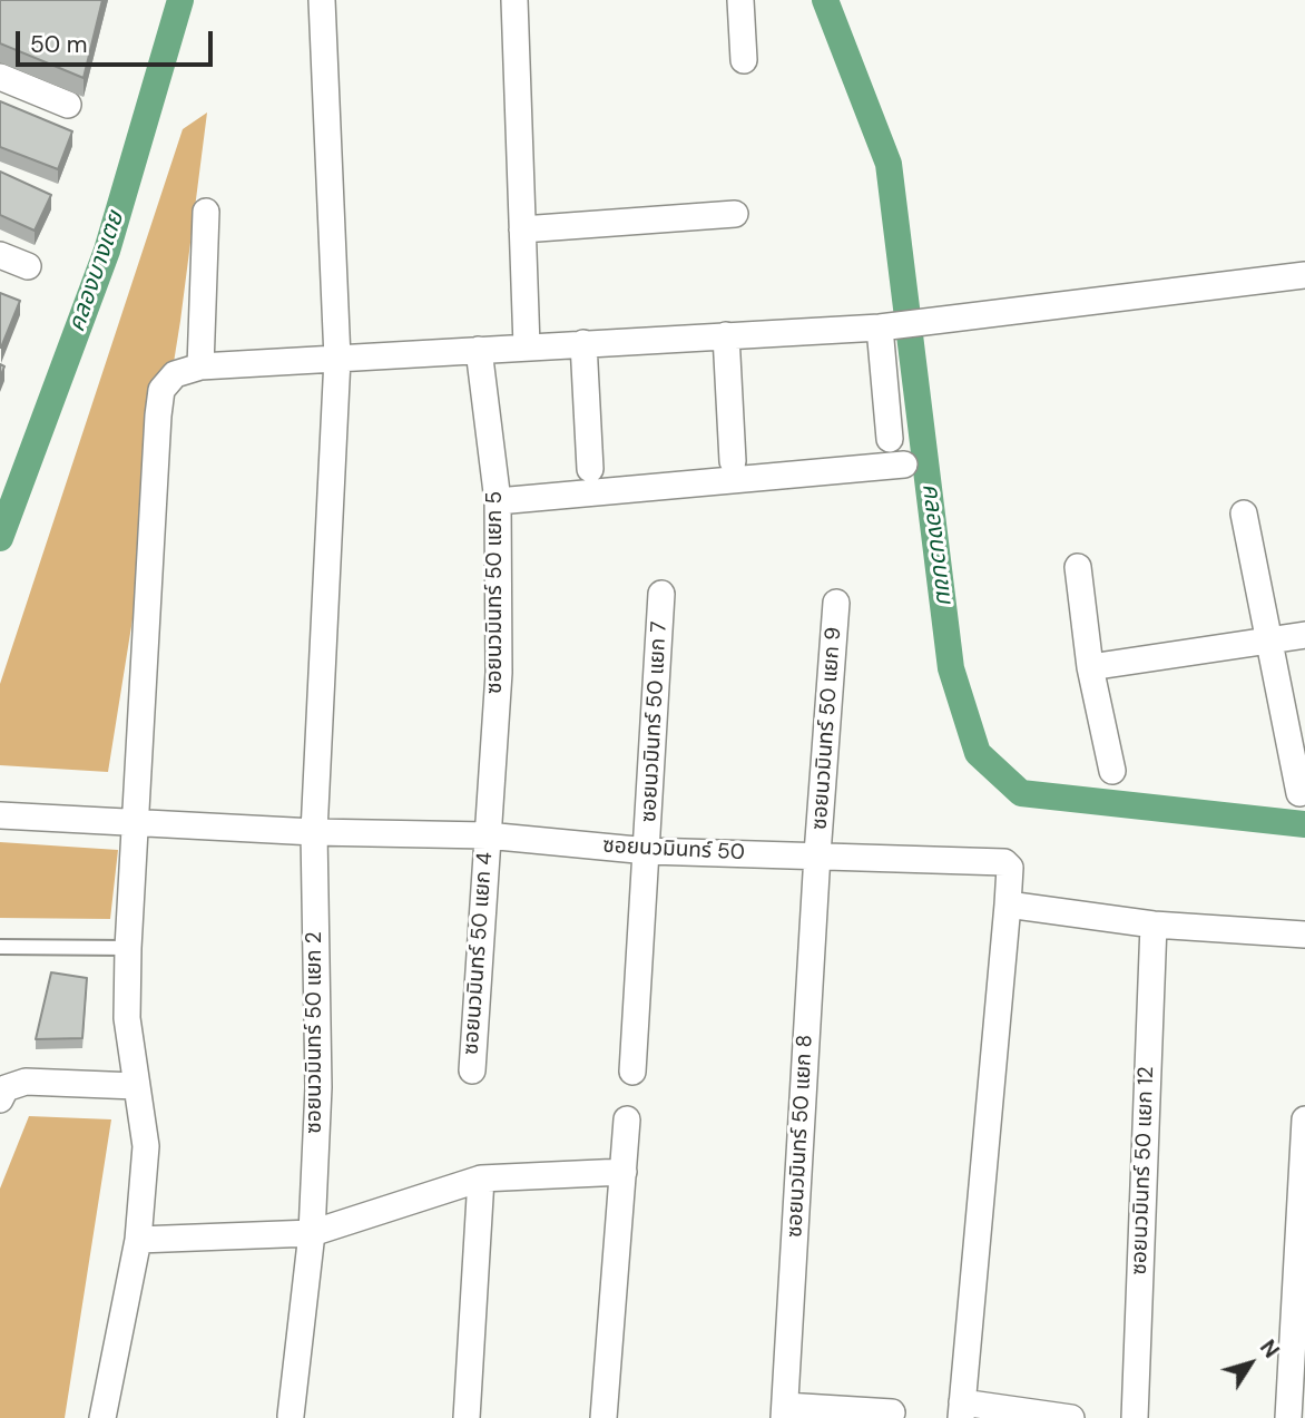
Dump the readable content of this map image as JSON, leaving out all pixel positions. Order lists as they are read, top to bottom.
{
  "streets": {
    "street": [
      "ซอยนวมินทร์ 50 แยก 5",
      "ซอยนวมินทร์ 50 แยก 7",
      "ซอยนวมินทร์ 50 แยก 9",
      "ซอยนวมินทร์ 50",
      "ซอยนวมินทร์ 50 แยก 4",
      "ซอยนวมินทร์ 50 แยก 2",
      "ซอยนวมินทร์ 50 แยก 8",
      "ซอยนวมินทร์ 50 แยก 12"
    ]
  },
  "crossings": [
    ["ซอยนวมินทร์ 50 แยก 5", "ซอยนวมินทร์ 50"],
    ["ซอยนวมินทร์ 50 แยก 5", "ซอยนวมินทร์ 50 แยก 4"],
    ["ซอยนวมินทร์ 50 แยก 7", "ซอยนวมินทร์ 50"],
    ["ซอยนวมินทร์ 50 แยก 9", "ซอยนวมินทร์ 50"],
    ["ซอยนวมินทร์ 50 แยก 9", "ซอยนวมินทร์ 50 แยก 8"],
    ["ซอยนวมินทร์ 50", "ซอยนวมินทร์ 50 แยก 4"],
    ["ซอยนวมินทร์ 50", "ซอยนวมินทร์ 50 แยก 2"],
    ["ซอยนวมินทร์ 50", "ซอยนวมินทร์ 50 แยก 8"]
  ],
  "water": ["คลองบางเตย", "คลองบวบขม"],
  "scale_bar": "50 m",
  "north": "top right"
}
